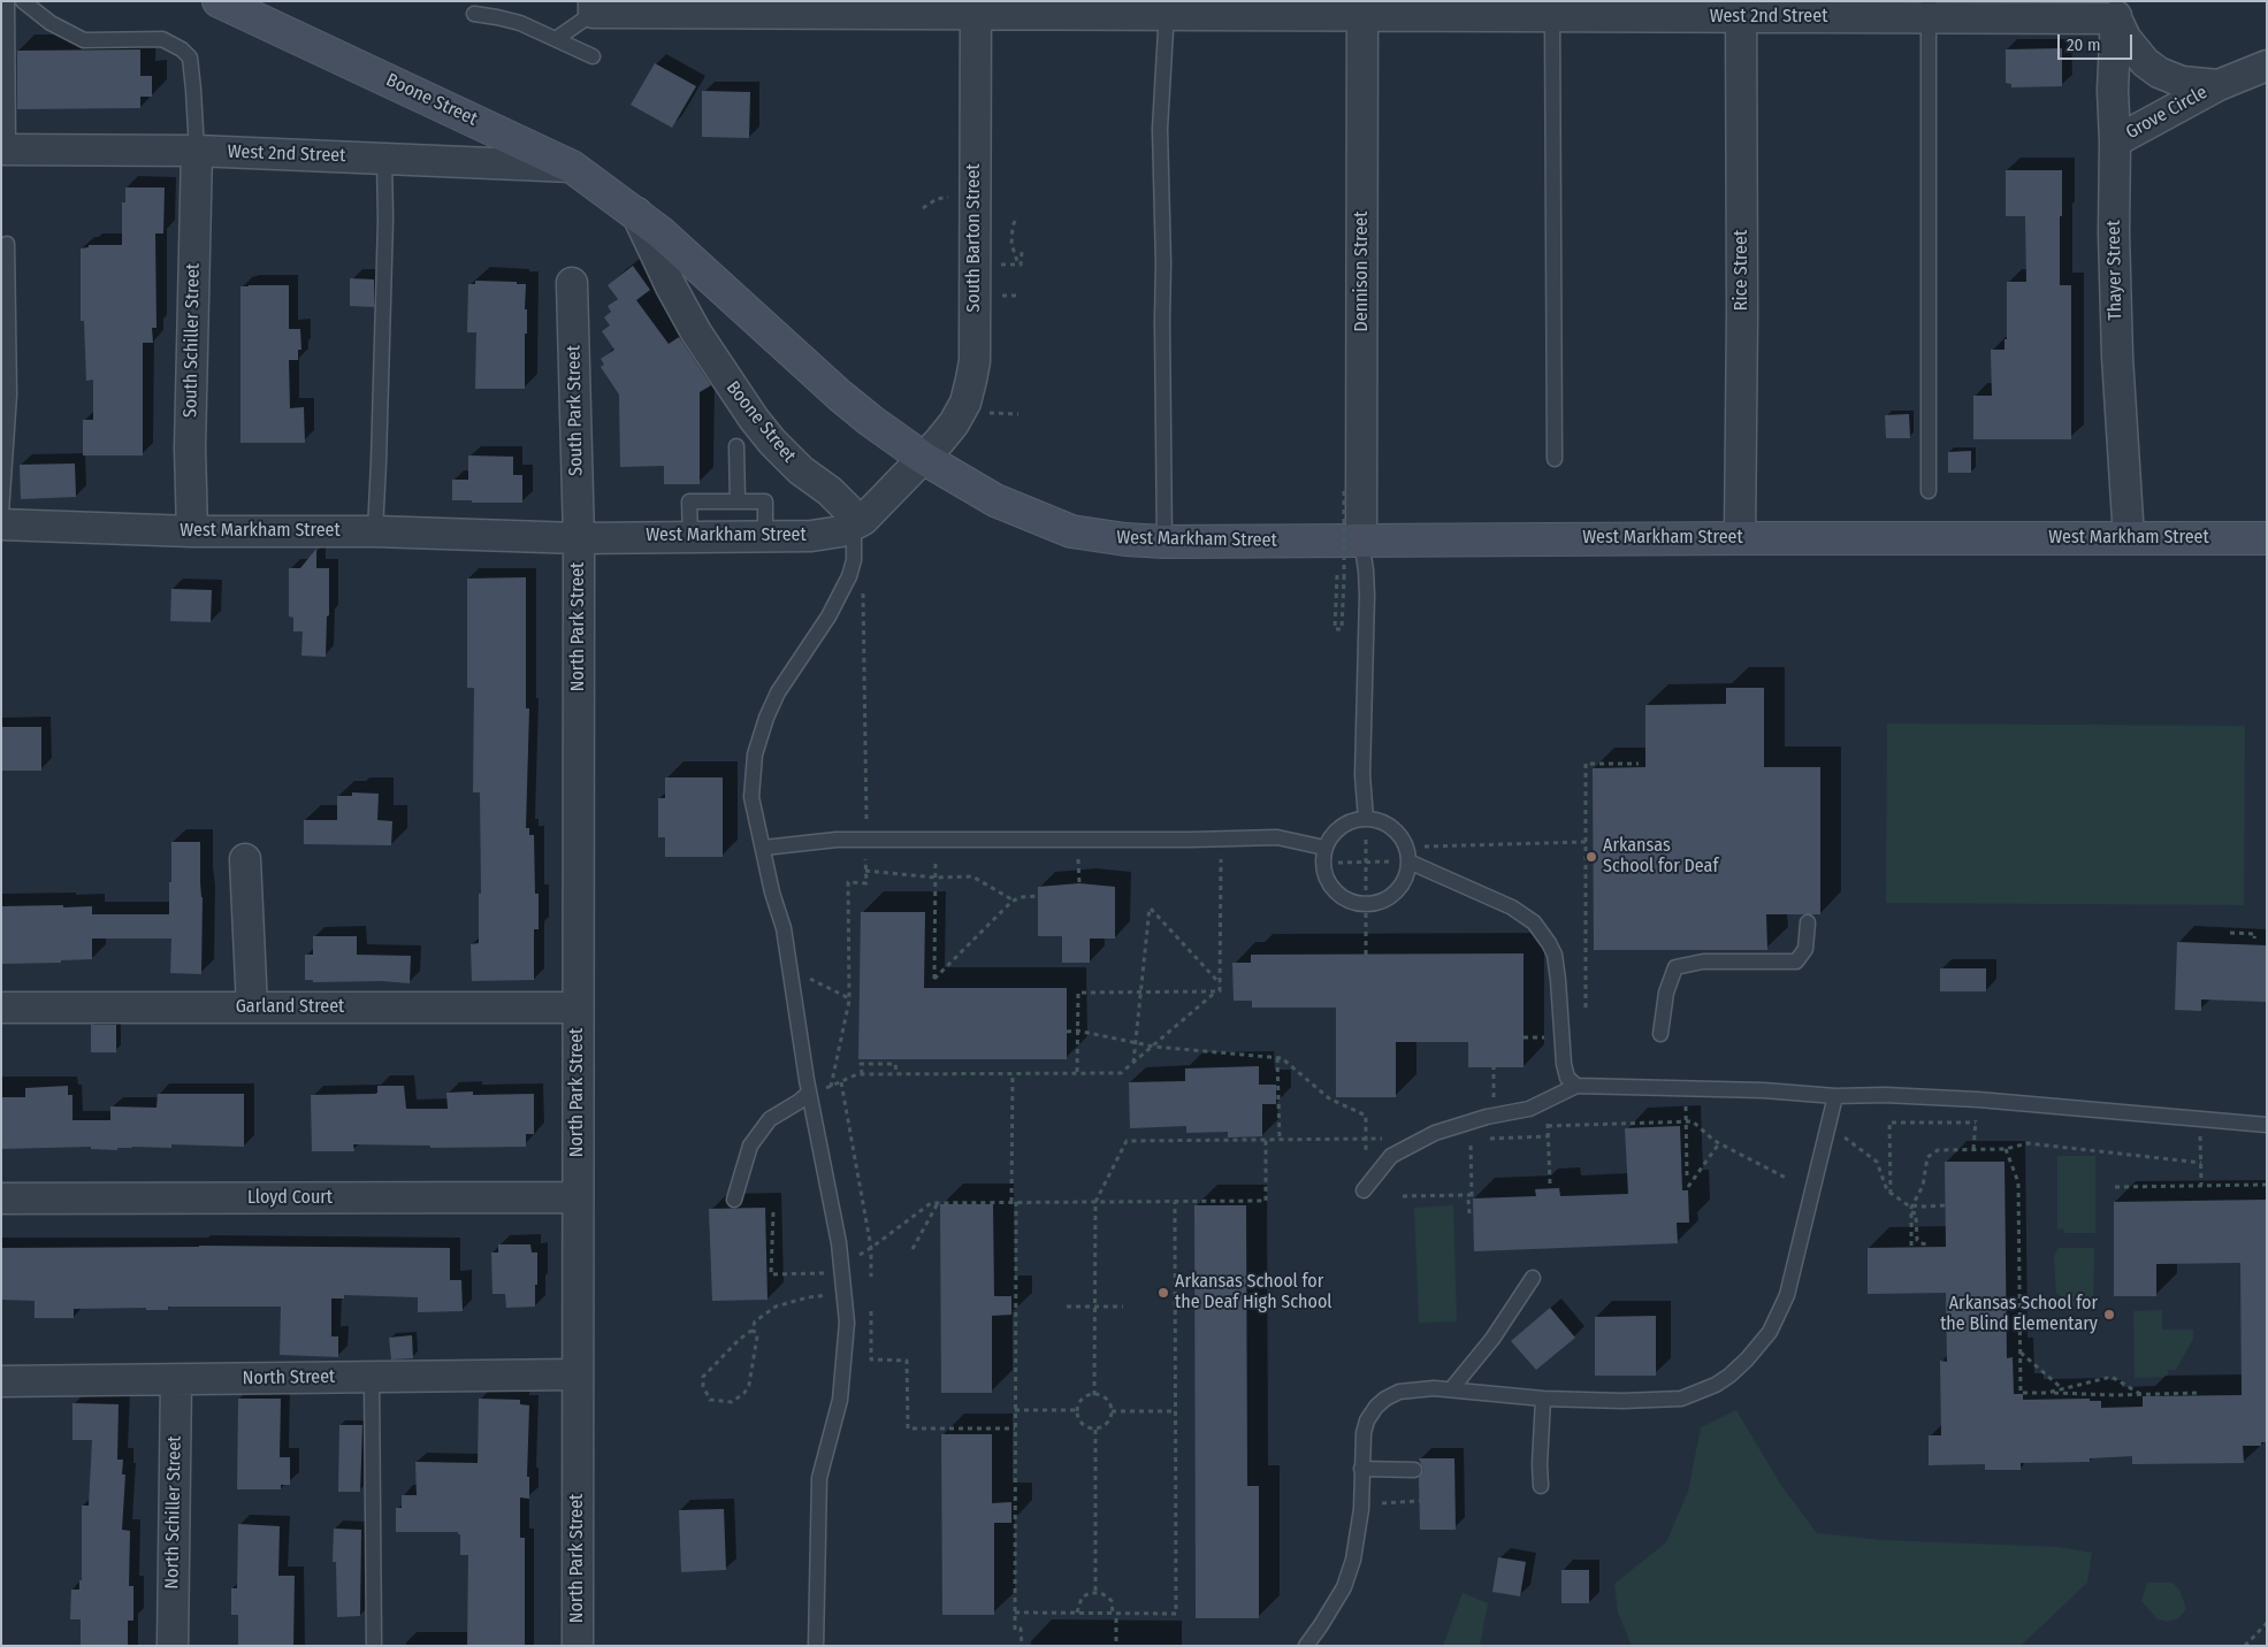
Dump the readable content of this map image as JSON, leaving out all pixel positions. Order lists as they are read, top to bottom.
{
  "streets": {
    "main road": ["Boone Street", "West Markham Street"],
    "street": [
      "West 2nd Street",
      "Grove Circle",
      "South Barton Street",
      "Rice Street",
      "Thayer Street",
      "Dennison Street",
      "South Schiller Street",
      "South Park Street",
      "North Park Street",
      "Garland Street",
      "Lloyd Court",
      "North Street",
      "North Schiller Street"
    ]
  },
  "crossings": [
    ["West 2nd Street", "Boone Street"],
    ["West 2nd Street", "Grove Circle"],
    ["West 2nd Street", "South Barton Street"],
    ["West 2nd Street", "Rice Street"],
    ["West 2nd Street", "Thayer Street"],
    ["West 2nd Street", "Dennison Street"],
    ["West 2nd Street", "South Schiller Street"],
    ["Boone Street", "South Barton Street"],
    ["Boone Street", "West Markham Street"],
    ["Grove Circle", "Thayer Street"],
    ["South Barton Street", "West Markham Street"],
    ["Rice Street", "West Markham Street"],
    ["Thayer Street", "West Markham Street"],
    ["Dennison Street", "West Markham Street"],
    ["South Schiller Street", "West Markham Street"],
    ["South Park Street", "West Markham Street"],
    ["South Park Street", "North Park Street"],
    ["West Markham Street", "North Park Street"],
    ["North Park Street", "Garland Street"],
    ["North Park Street", "Lloyd Court"],
    ["North Park Street", "North Street"],
    ["North Street", "North Schiller Street"]
  ],
  "places": ["Arkansas School for Deaf", "Arkansas School for the Deaf High School", "Arkansas School for the Blind Elementary"],
  "scale_bar": "20 m"
}
